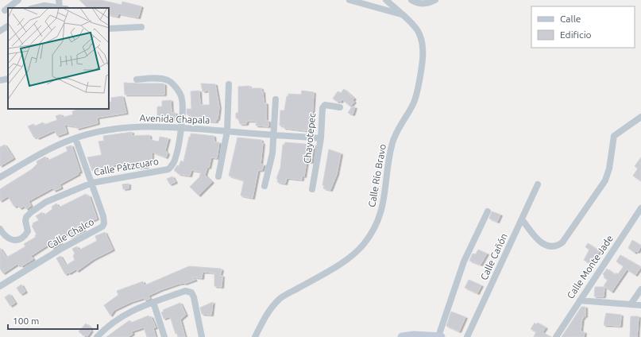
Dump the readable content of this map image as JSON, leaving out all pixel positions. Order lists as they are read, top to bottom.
{
  "streets": {
    "street": [
      "Avenida Chapala",
      "Chayotepec",
      "Calle Pátzcuaro",
      "Calle Río Bravo",
      "Calle Chalco",
      "Calle Cañón",
      "Calle Monte Jade"
    ]
  },
  "crossings": [
    ["Avenida Chapala", "Chayotepec"],
    ["Avenida Chapala", "Calle Pátzcuaro"],
    ["Avenida Chapala", "Calle Chalco"],
    ["Calle Pátzcuaro", "Calle Chalco"]
  ],
  "legend": ["Calle", "Edificio"],
  "scale_bar": "100 m"
}
